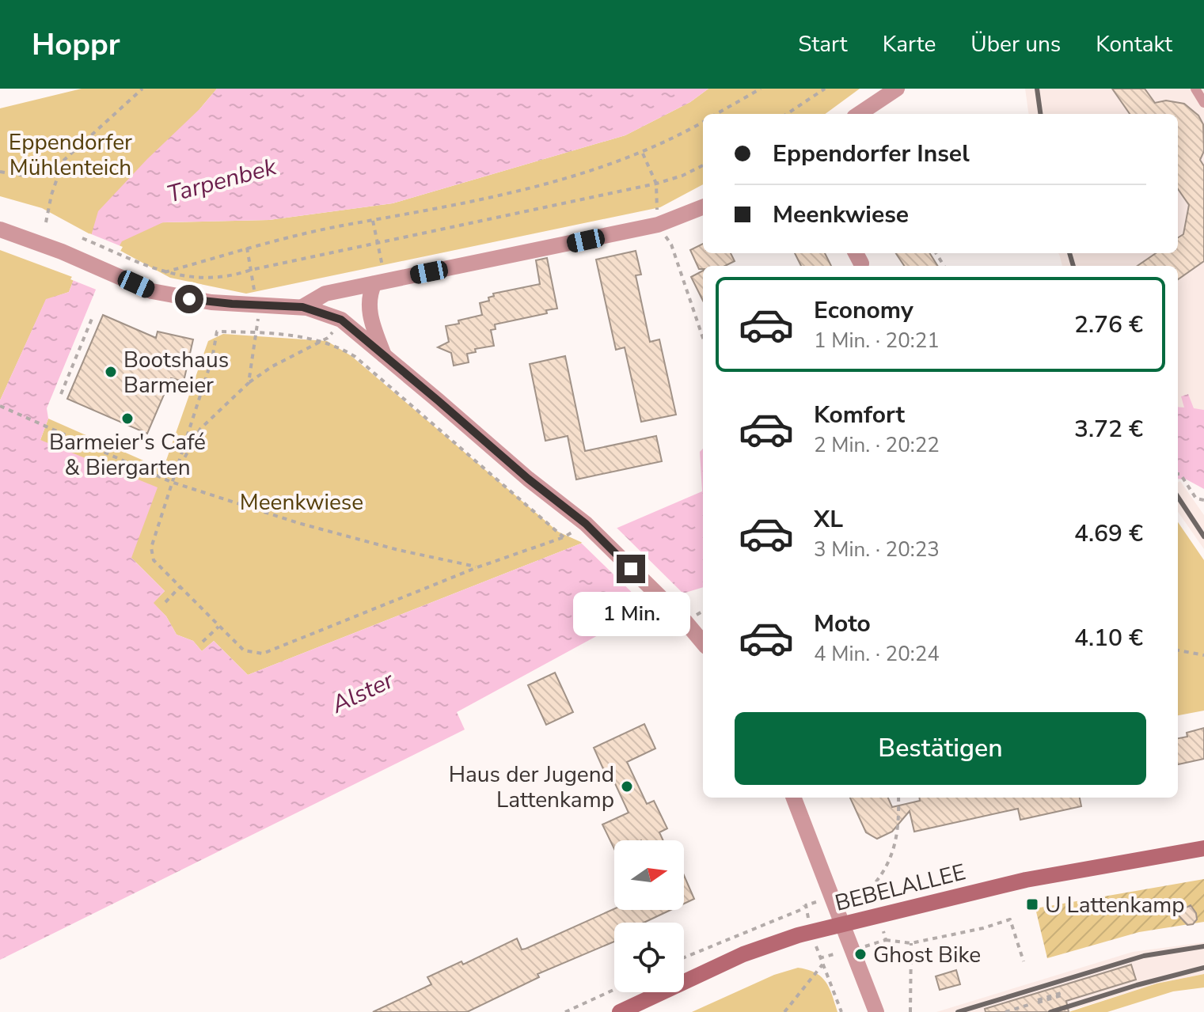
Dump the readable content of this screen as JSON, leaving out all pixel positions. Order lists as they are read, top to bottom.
{
  "streets": {
    "main road": ["BEBELALLEE"]
  },
  "water": ["Tarpenbek", "Alster"],
  "parks": ["Eppendorfer Mühlenteich", "Meenkwiese"],
  "places": {
    "other": [
      "Bootshaus Barmeier",
      "Barmeier's Café & Biergarten",
      "Haus der Jugend Lattenkamp",
      "Ghost Bike"
    ],
    "transit": ["U Lattenkamp"]
  },
  "north": "right",
  "page": {
    "header": "Hoppr",
    "nav": [
      "Start",
      "Karte",
      "Über uns",
      "Kontakt"
    ],
    "banner": ["Eppendorfer Insel", "Meenkwiese"],
    "list": [
      {
        "name": "Economy",
        "note": "1 Min. · 20:21",
        "value": "2.76 €"
      },
      {
        "name": "Komfort",
        "note": "2 Min. · 20:22",
        "value": "3.72 €"
      },
      {
        "name": "XL",
        "note": "3 Min. · 20:23",
        "value": "4.69 €"
      },
      {
        "name": "Moto",
        "note": "4 Min. · 20:24",
        "value": "4.10 €"
      }
    ],
    "bubble": "1 Min.",
    "buttons": "Bestätigen"
  }
}
